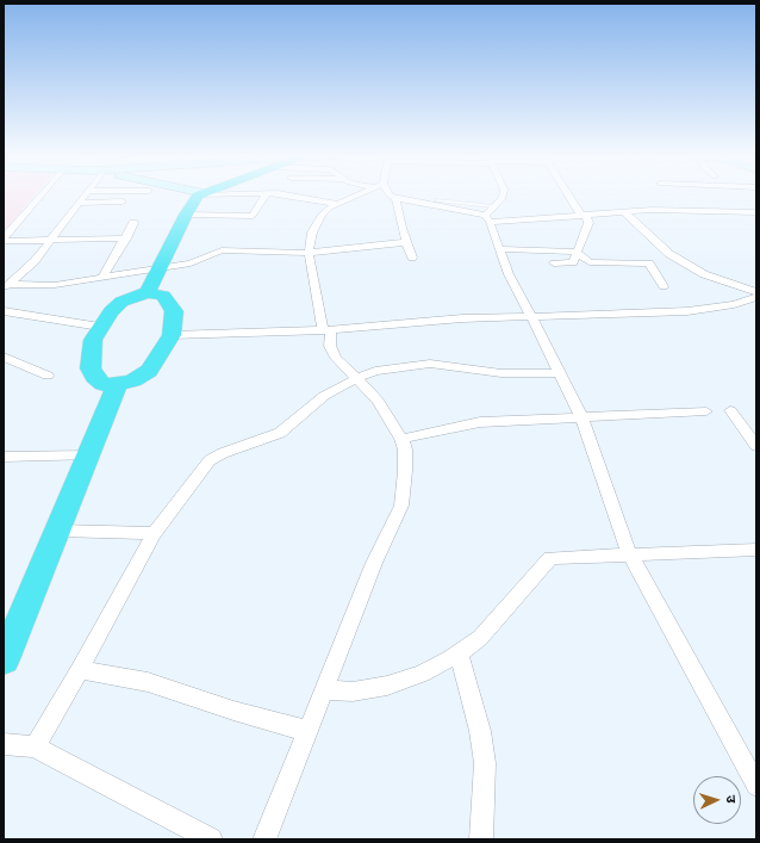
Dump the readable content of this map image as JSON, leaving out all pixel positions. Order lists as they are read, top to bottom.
{
  "north": "right"
}
